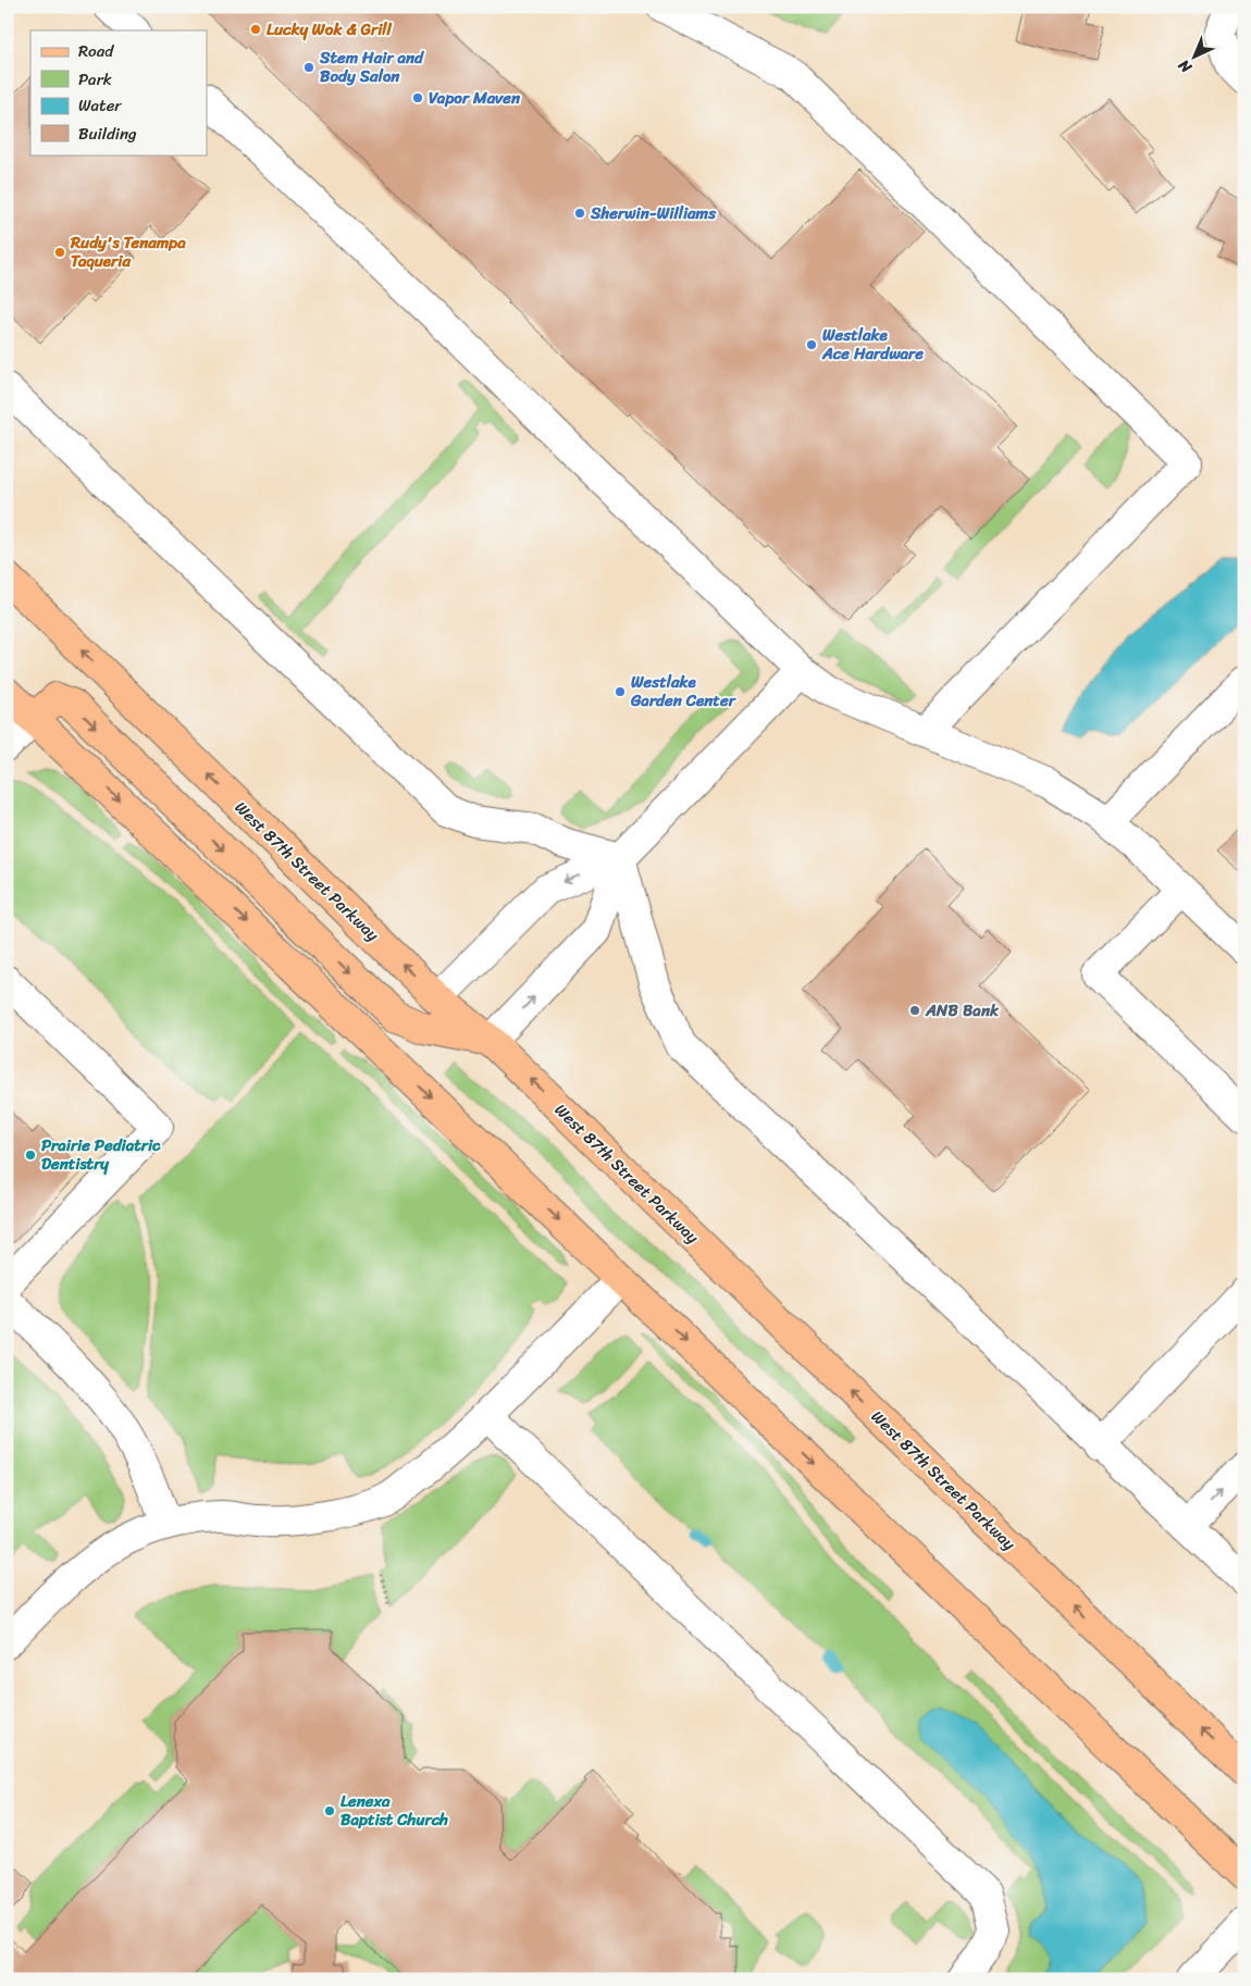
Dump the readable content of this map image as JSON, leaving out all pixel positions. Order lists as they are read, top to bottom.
{
  "streets": {
    "main road": ["West 87th Street Parkway"]
  },
  "places": [
    "Lucky Wok & Grill",
    "Stem Hair and Body Salon",
    "Vapor Maven",
    "Sherwin-Williams",
    "Rudy's Tenampa Taqueria",
    "Westlake Ace Hardware",
    "Westlake Garden Center",
    "ANB Bank",
    "Prairie Pediatric Dentistry",
    "Lenexa Baptist Church"
  ],
  "legend": [
    "Road",
    "Park",
    "Water",
    "Building"
  ],
  "north": "bottom left"
}
